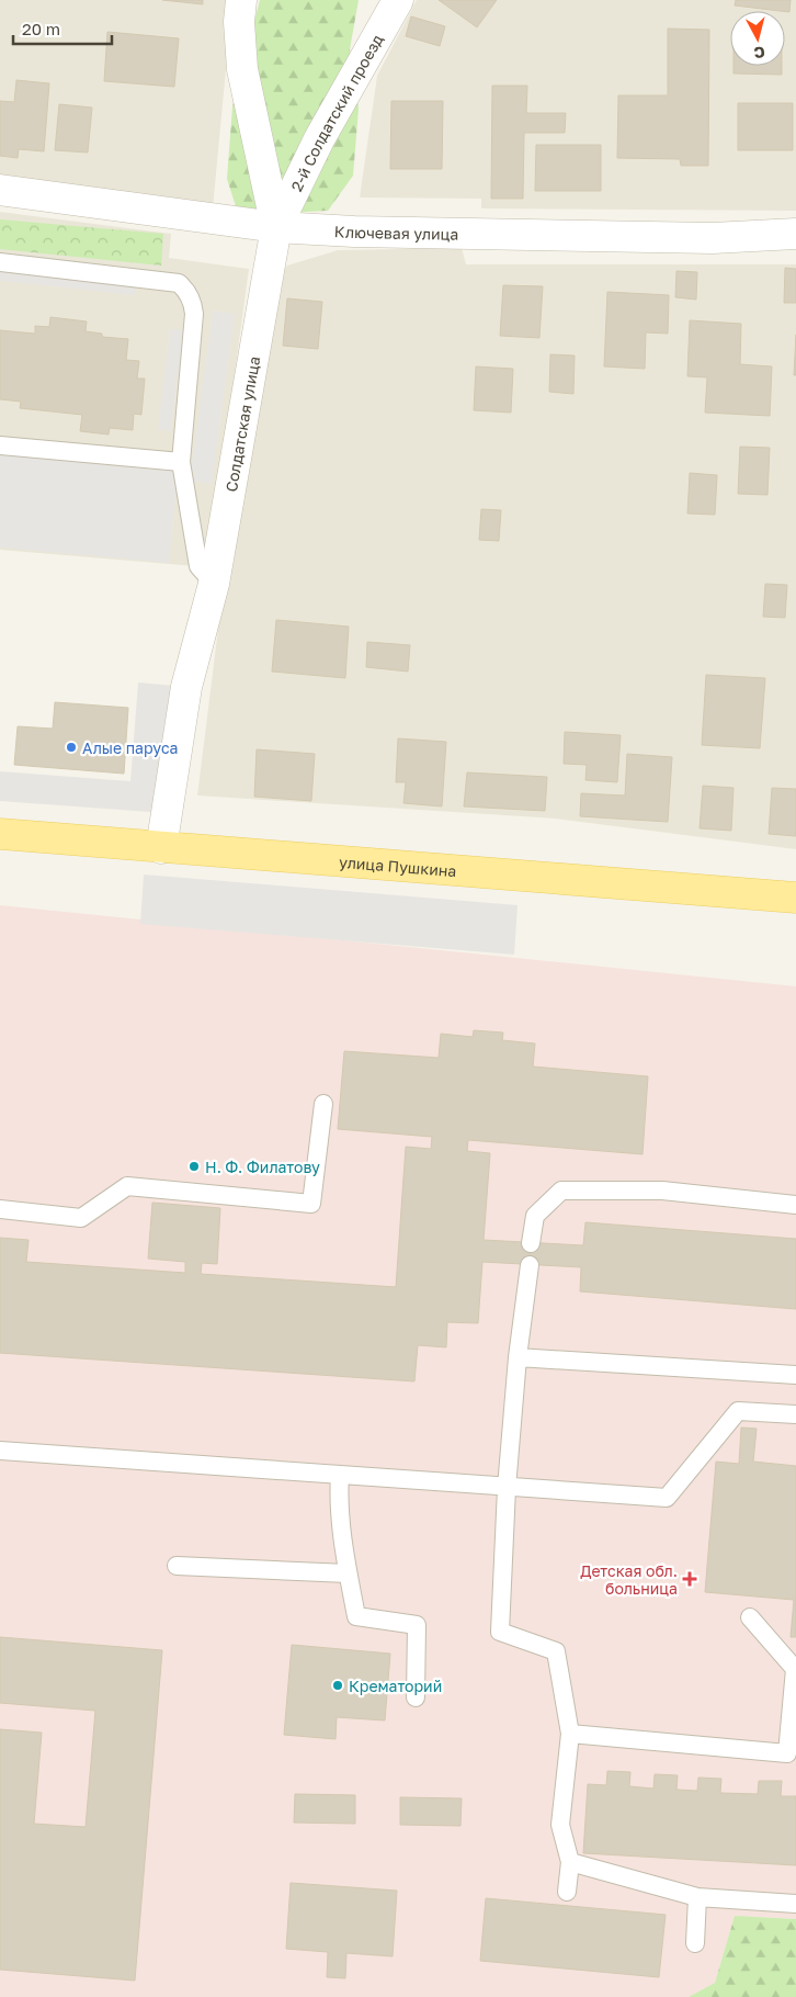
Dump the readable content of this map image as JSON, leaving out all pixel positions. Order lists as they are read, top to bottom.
{
  "streets": {
    "main road": ["улица Пушкина"],
    "street": ["2-й Солдатский проезд", "Ключевая улица", "Солдатская улица"]
  },
  "crossings": [
    ["2-й Солдатский проезд", "Ключевая улица"],
    ["2-й Солдатский проезд", "Солдатская улица"],
    ["Ключевая улица", "Солдатская улица"],
    ["Солдатская улица", "улица Пушкина"]
  ],
  "places": {
    "other": ["Алые паруса", "Н. Ф. Филатову", "Крематорий"],
    "health": ["Детская обл. больница"]
  },
  "scale_bar": "20 m",
  "north": "bottom"
}
